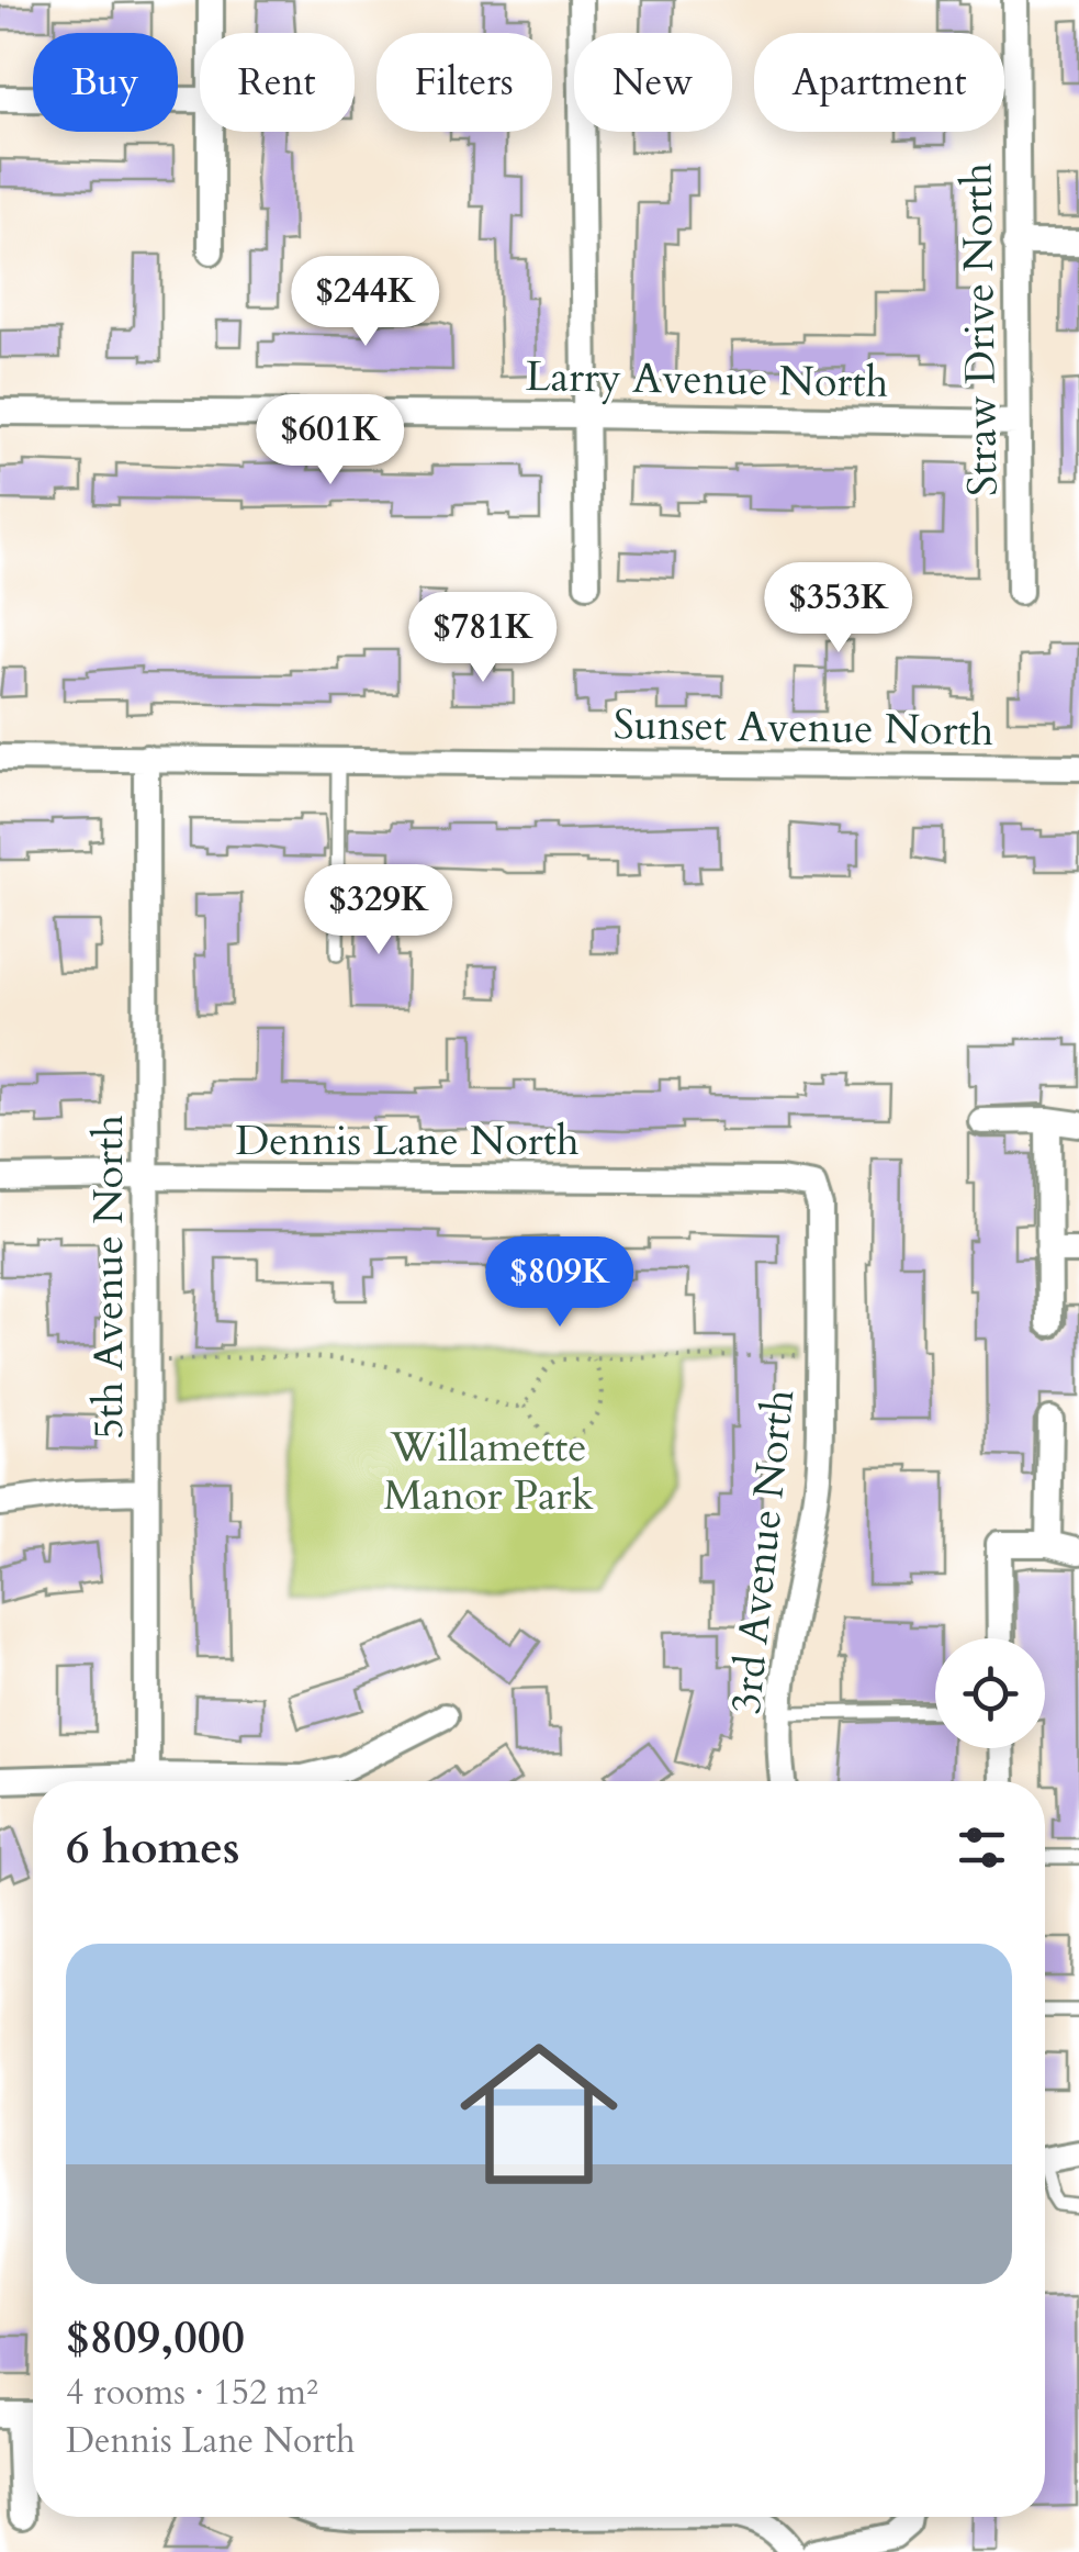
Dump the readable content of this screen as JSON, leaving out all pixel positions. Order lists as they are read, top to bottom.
{
  "streets": {
    "street": [
      "Straw Drive North",
      "Larry Avenue North",
      "Sunset Avenue North",
      "Dennis Lane North",
      "5th Avenue North",
      "3rd Avenue North"
    ]
  },
  "crossings": [
    ["Straw Drive North", "Larry Avenue North"],
    ["Sunset Avenue North", "5th Avenue North"],
    ["Dennis Lane North", "5th Avenue North"],
    ["Dennis Lane North", "3rd Avenue North"]
  ],
  "parks": ["Willamette Manor Park"],
  "page": {
    "chip": [
      "Buy",
      "Rent",
      "Filters",
      "New",
      "Apartment"
    ],
    "price": [
      "$244K",
      "$601K",
      "$353K",
      "$781K",
      "$329K",
      "$809K"
    ],
    "heading": "6 homes",
    "list": [
      {
        "name": "$809,000",
        "note": "4 rooms · 152 m² · Dennis Lane North"
      }
    ]
  }
}
